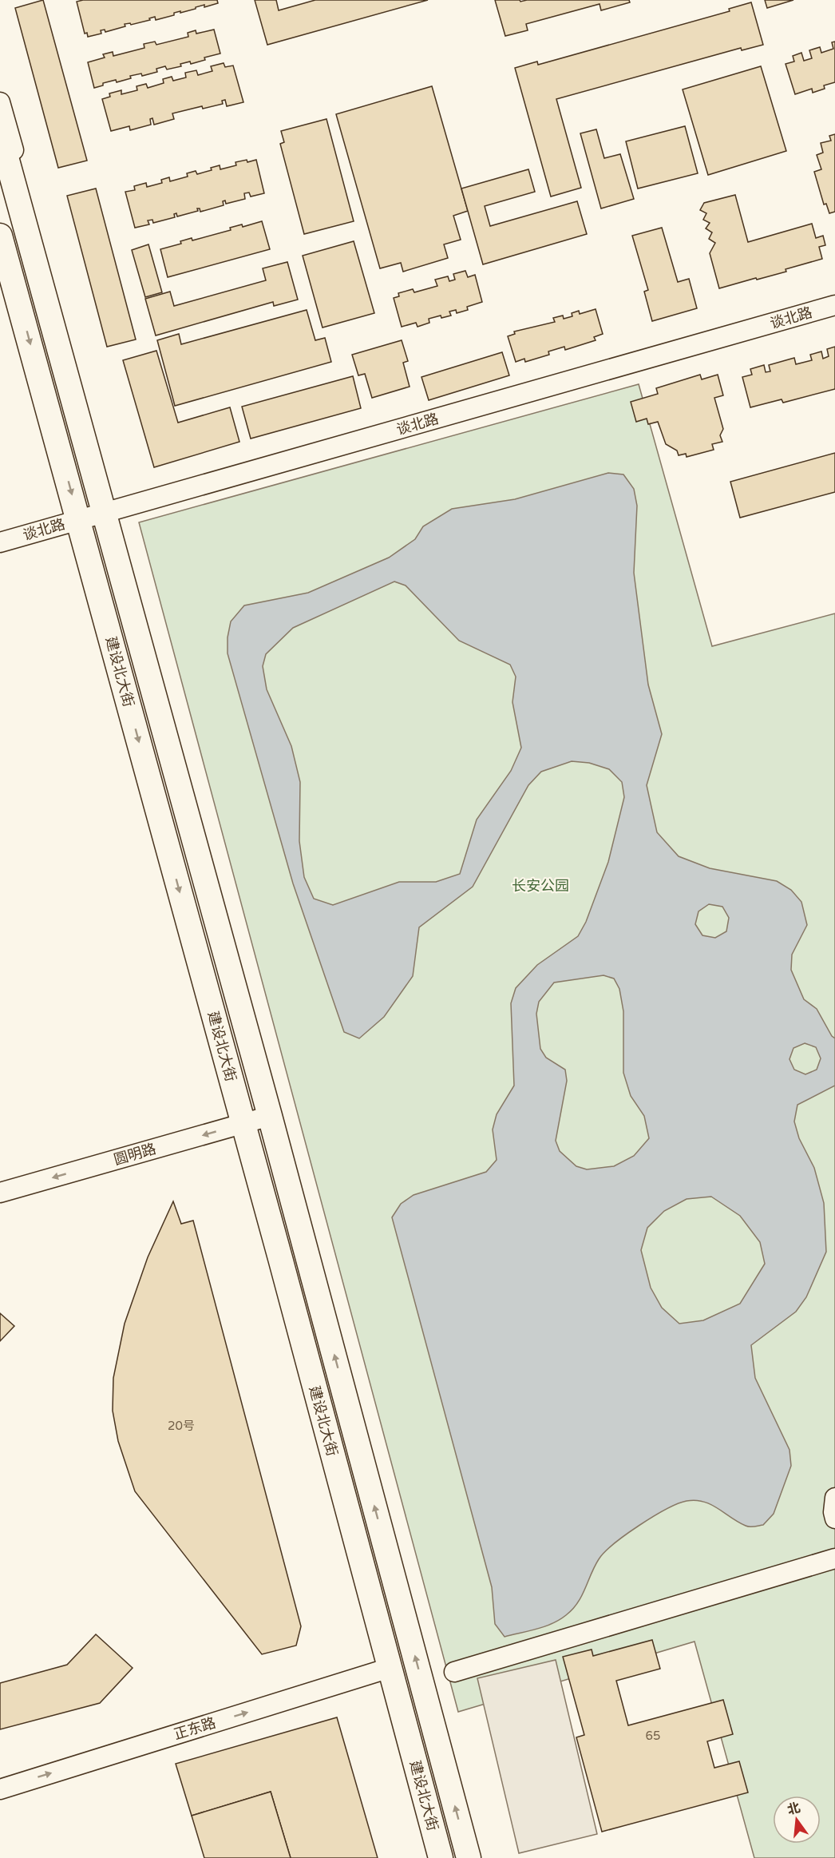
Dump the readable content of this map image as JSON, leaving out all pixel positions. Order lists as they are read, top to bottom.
{
  "streets": {
    "main road": ["建设北大街"],
    "street": ["谈北路", "圆明路", "正东路"]
  },
  "crossings": [
    ["谈北路", "建设北大街"],
    ["建设北大街", "圆明路"],
    ["建设北大街", "正东路"]
  ],
  "one_way": ["圆明路", "正东路"],
  "parks": ["长安公园"],
  "house_numbers": ["20号", "65"],
  "north": "top"
}
